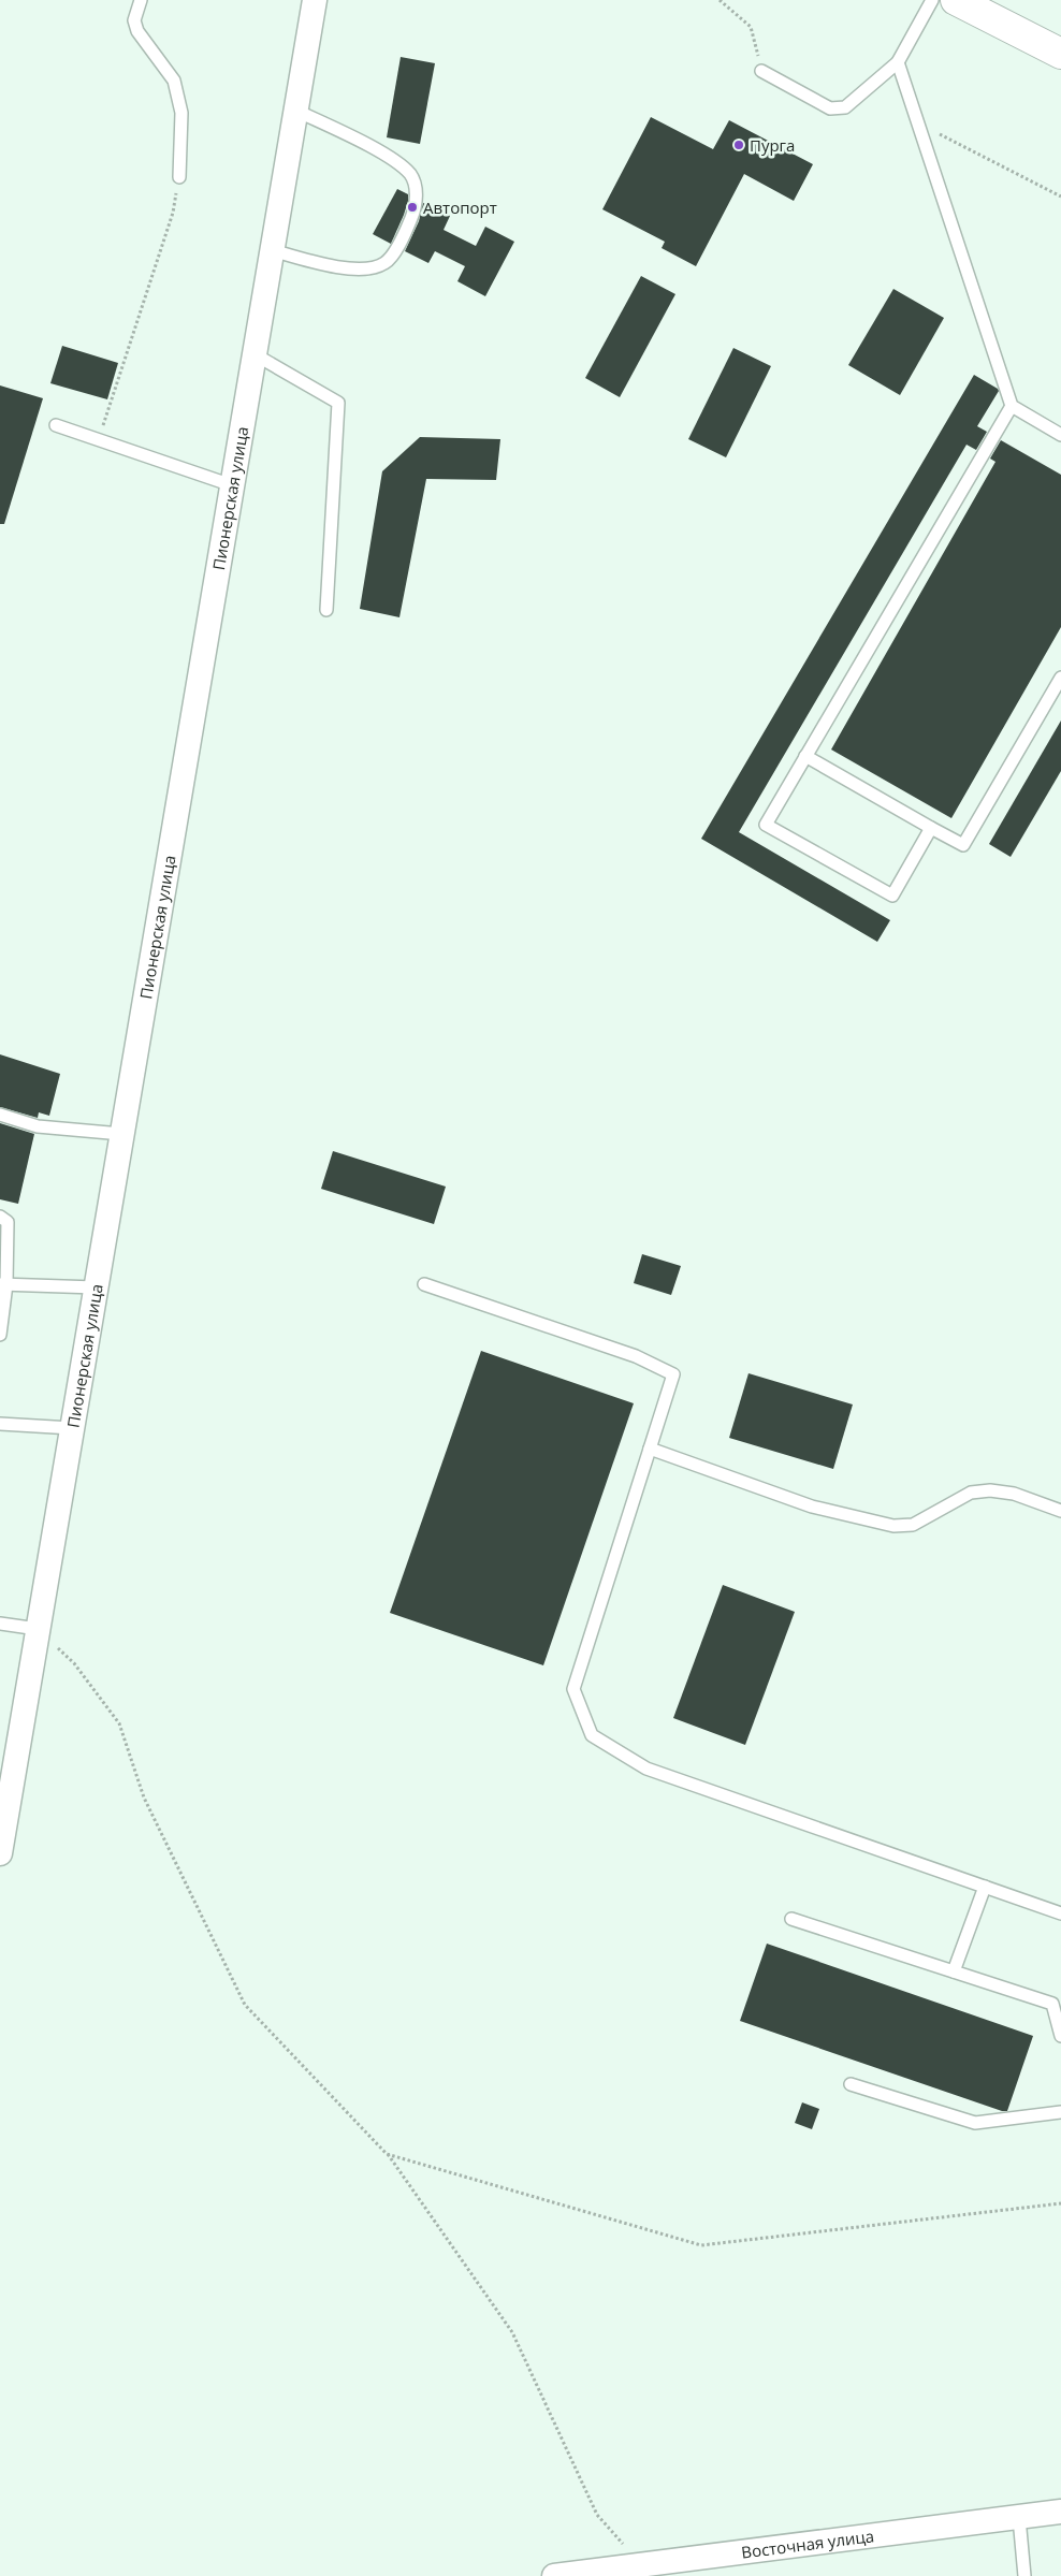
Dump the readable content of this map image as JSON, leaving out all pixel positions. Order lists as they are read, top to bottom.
{
  "streets": {
    "street": ["Пионерская улица", "Восточная улица"]
  },
  "places": ["Пурга", "Автопорт"]
}
